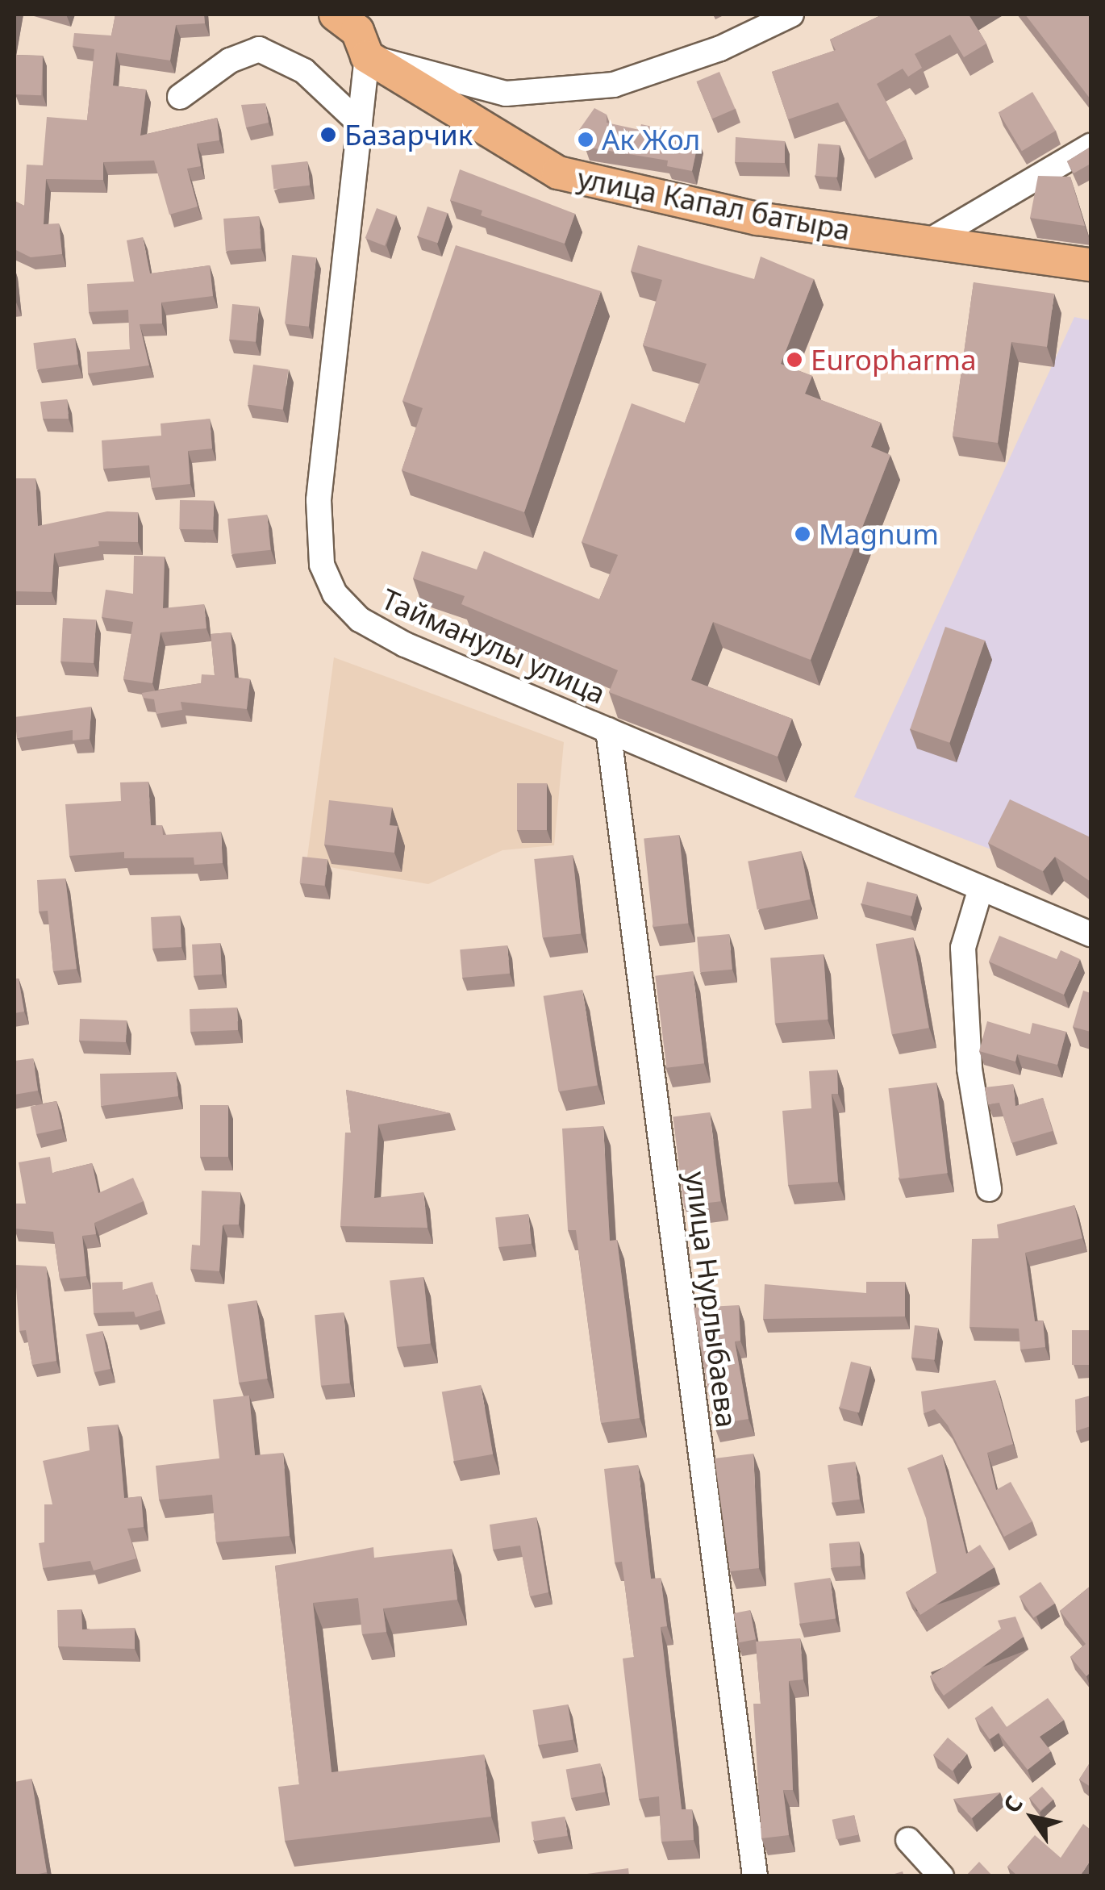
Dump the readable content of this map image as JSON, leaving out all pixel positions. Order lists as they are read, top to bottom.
{
  "streets": {
    "main road": ["улица Капал батыра"],
    "street": ["Тайманулы улица", "улица Нурлыбаева"]
  },
  "crossings": [
    ["улица Капал батыра", "Тайманулы улица"],
    ["Тайманулы улица", "улица Нурлыбаева"]
  ],
  "places": [
    "Базарчик",
    "Ак Жол",
    "Europharma",
    "Magnum"
  ],
  "north": "top left"
}
